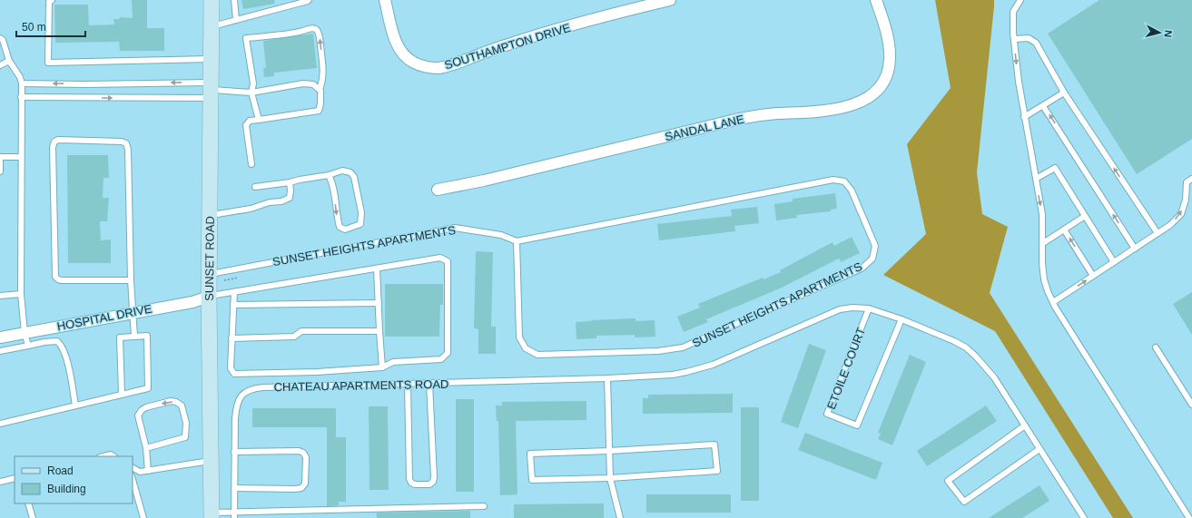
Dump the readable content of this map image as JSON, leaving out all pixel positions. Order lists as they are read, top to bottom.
{
  "streets": {
    "street": [
      "SOUTHAMPTON DRIVE",
      "SANDAL LANE",
      "SUNSET ROAD",
      "HOSPITAL DRIVE"
    ],
    "lane": ["SUNSET HEIGHTS APARTMENTS", "ETOILE COURT", "CHATEAU APARTMENTS ROAD"]
  },
  "crossings": [
    ["SUNSET HEIGHTS APARTMENTS", "SUNSET ROAD"],
    ["SUNSET ROAD", "HOSPITAL DRIVE"],
    ["ETOILE COURT", "CHATEAU APARTMENTS ROAD"]
  ],
  "legend": ["Road", "Building"],
  "scale_bar": "50 m",
  "north": "right"
}
